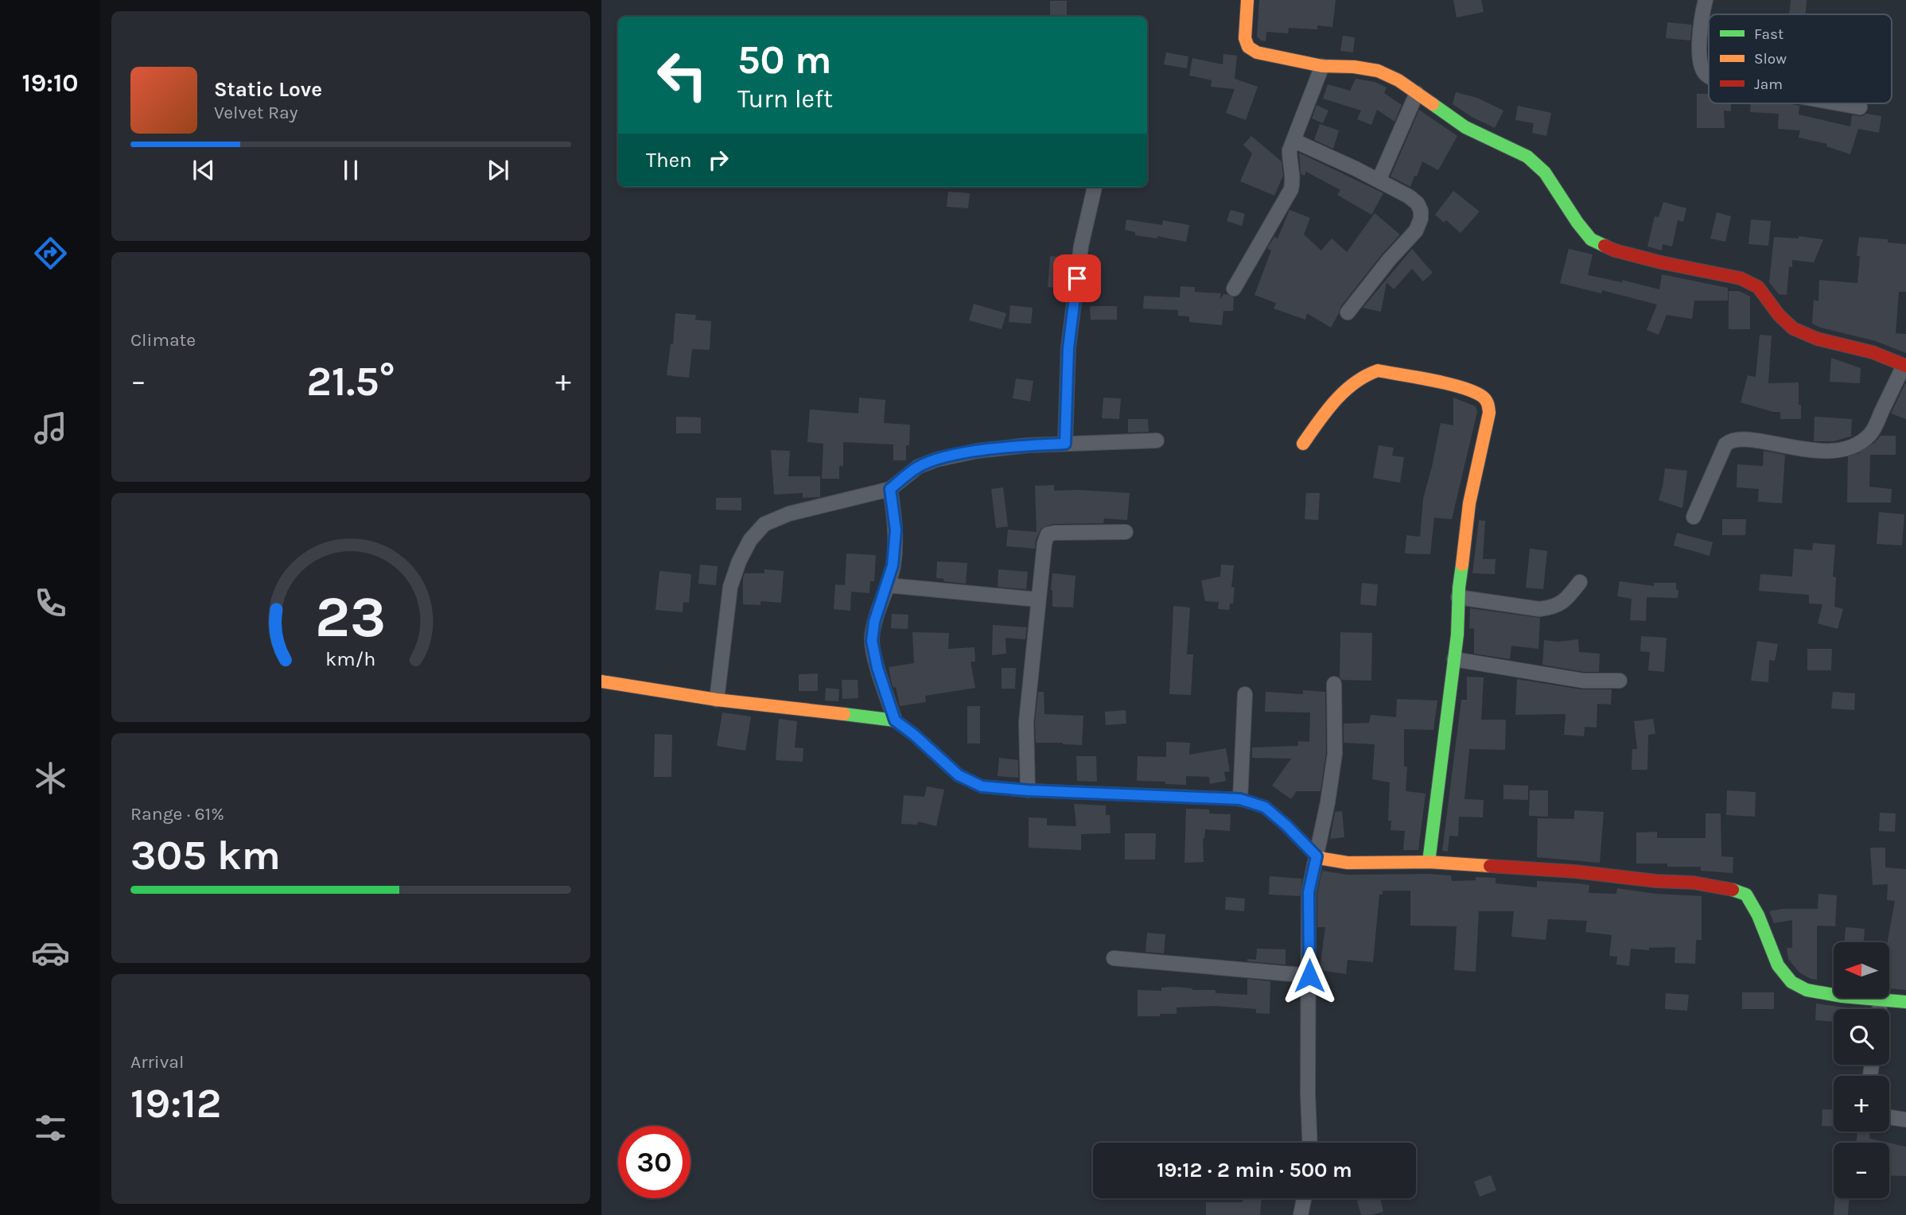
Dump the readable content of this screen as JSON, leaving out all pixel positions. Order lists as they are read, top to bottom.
{
  "legend": ["Fast", "Slow", "Jam"],
  "north": "left",
  "page": {
    "tabs": "19:10",
    "turn": ["50 m", "Turn left"],
    "song": ["Static Love", "Velvet Ray"],
    "then": "Then",
    "tile": [
      "Climate",
      ["Range · 61%", "305 km"],
      ["Arrival", "19:12"]
    ],
    "heat": ["−", "21.5°", "+"],
    "map_buttons": ["+", "−"],
    "limit": "30",
    "trip": "19:12 · 2 min · 500 m",
    "gauge": ["23", "km/h"]
  }
}
